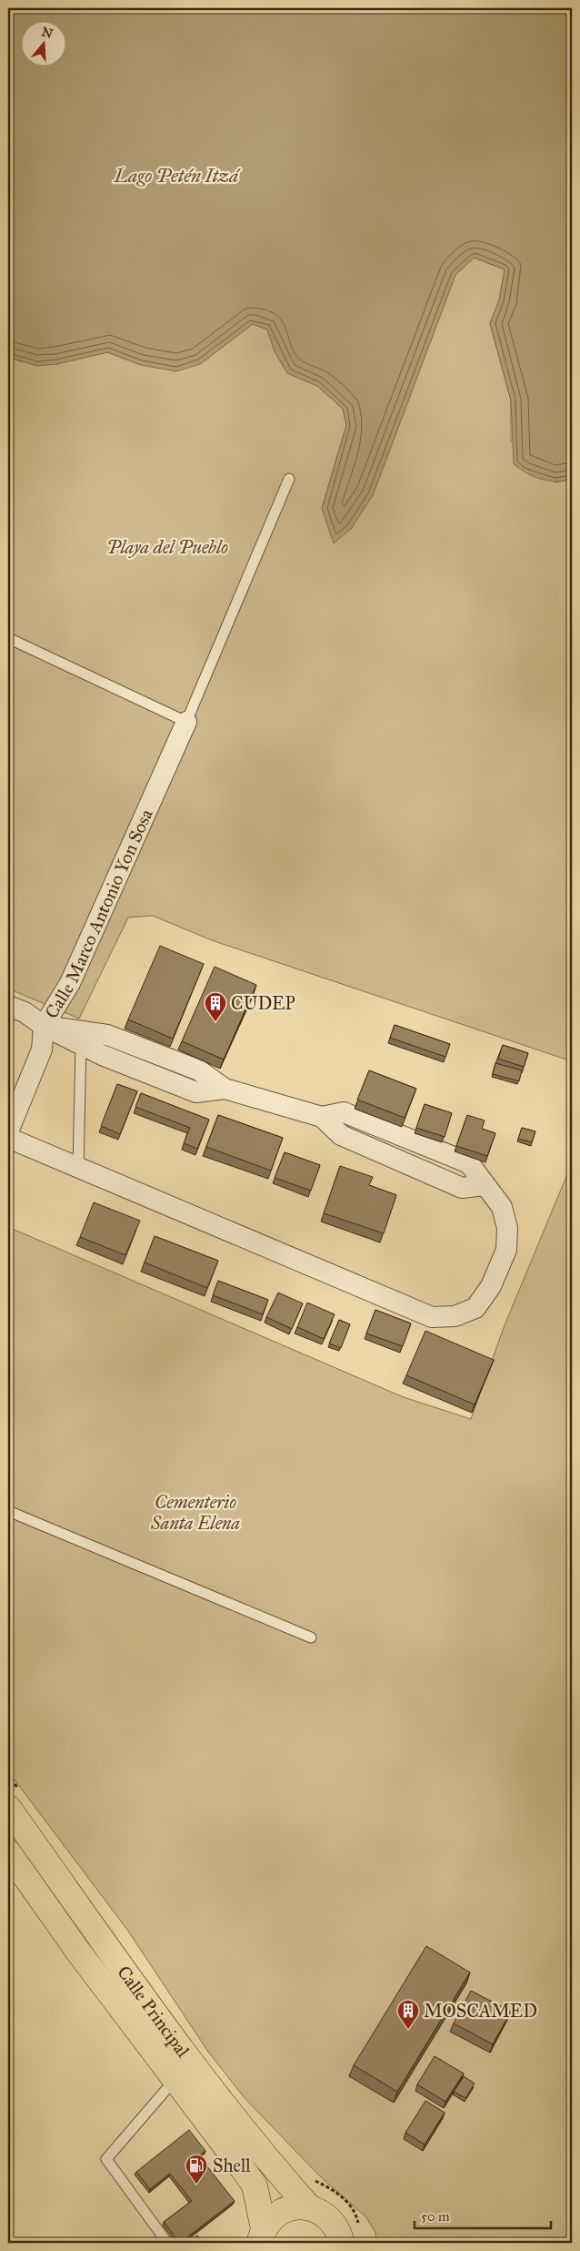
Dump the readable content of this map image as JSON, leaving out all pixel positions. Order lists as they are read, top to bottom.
{
  "streets": {
    "main road": ["Calle Principal"],
    "street": ["Calle Marco Antonio Yon Sosa"]
  },
  "water": ["Lago Petén Itzá"],
  "parks": ["Playa del Pueblo", "Cementerio Santa Elena"],
  "places": {
    "building": ["CUDEP", "MOSCAMED"],
    "fuel station": ["Shell"]
  },
  "scale_bar": "50 m",
  "north": "top"
}
